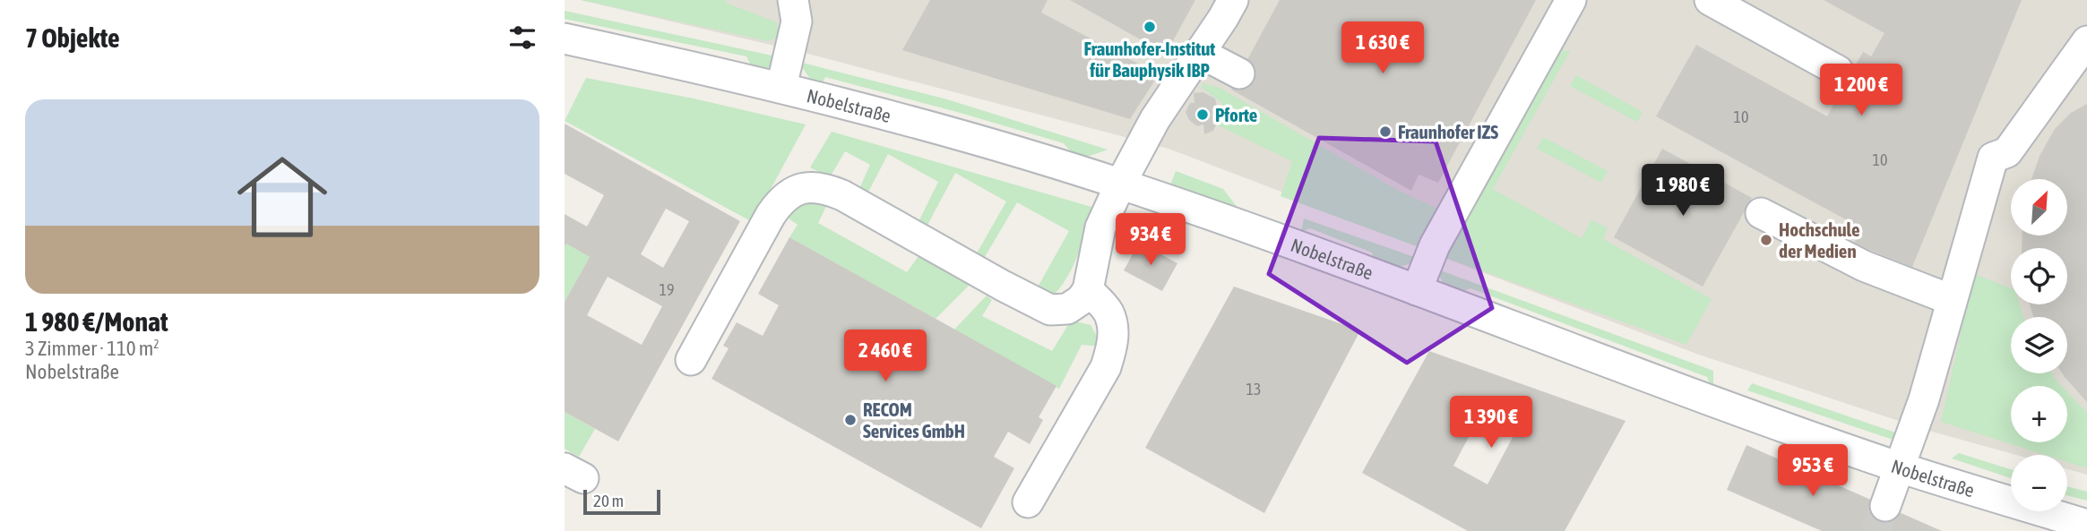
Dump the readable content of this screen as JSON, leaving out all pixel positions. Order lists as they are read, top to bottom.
{
  "streets": {
    "street": ["Nobelstraße"]
  },
  "places": [
    "Fraunhofer-Institut für Bauphysik IBP",
    "Pforte",
    "Fraunhofer IZS",
    "Hochschule der Medien",
    "RECOM Services GmbH"
  ],
  "house_numbers": [
    "10",
    "10",
    "19",
    "13"
  ],
  "scale_bar": "20 m",
  "north": "top right",
  "page": {
    "heading": "7 Objekte",
    "price": [
      "1 630 €",
      "1 200 €",
      "1 980 €",
      "934 €",
      "2 460 €",
      "1 390 €",
      "953 €"
    ],
    "list": [
      {
        "name": "1 980 €/Monat",
        "note": "3 Zimmer · 110 m² · Nobelstraße"
      }
    ],
    "map_buttons": ["+", "−"],
    "scale": "20 m"
  }
}
